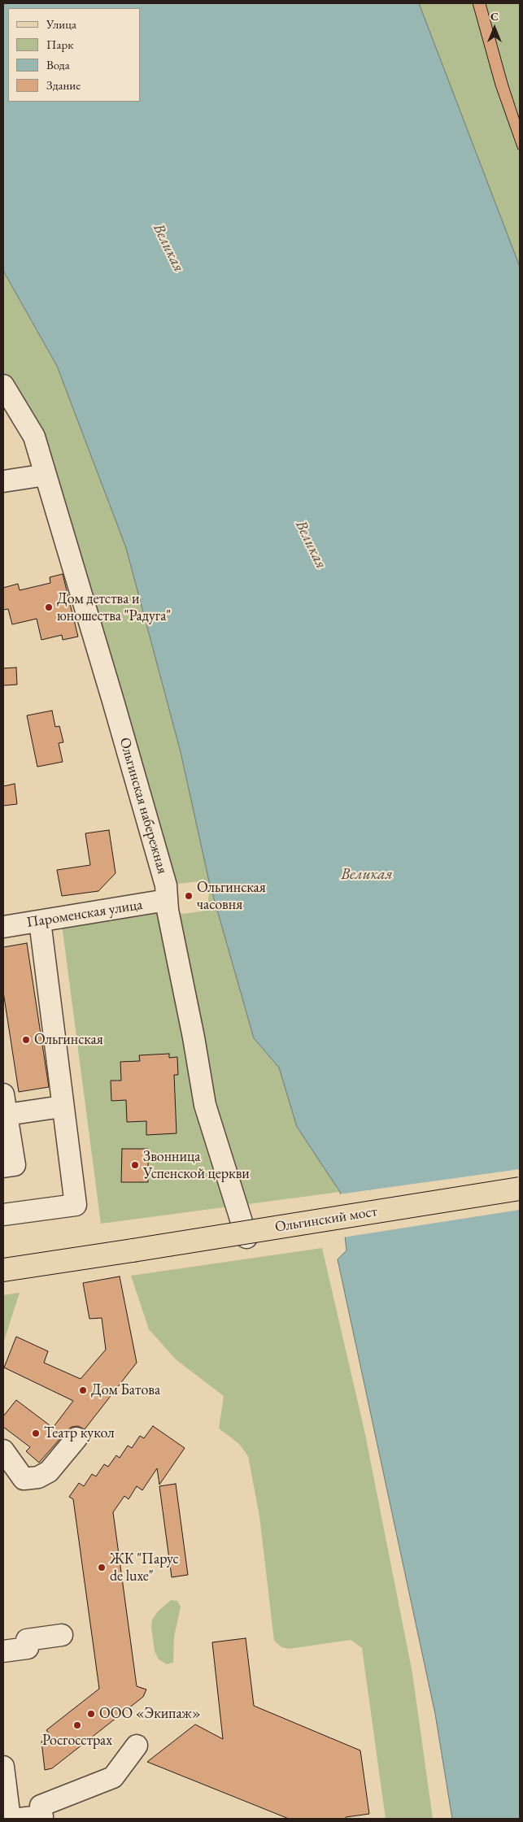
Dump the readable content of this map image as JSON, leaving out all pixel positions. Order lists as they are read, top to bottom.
{
  "streets": {
    "main road": ["Ольгинский мост"],
    "street": ["Ольгинская набережная", "Пароменская улица"]
  },
  "crossings": [
    ["Ольгинская набережная", "Пароменская улица"]
  ],
  "water": ["Великая"],
  "places": [
    "Дом детства и юношества \"Радуга\"",
    "Ольгинская часовня",
    "Ольгинская",
    "Звонница Успенской церкви",
    "Дом Батова",
    "Театр кукол",
    "ЖК \"Парус de luxe\"",
    "ООО «Экипаж»",
    "Росгосстрах"
  ],
  "legend": [
    "Улица",
    "Парк",
    "Вода",
    "Здание"
  ],
  "north": "top"
}
